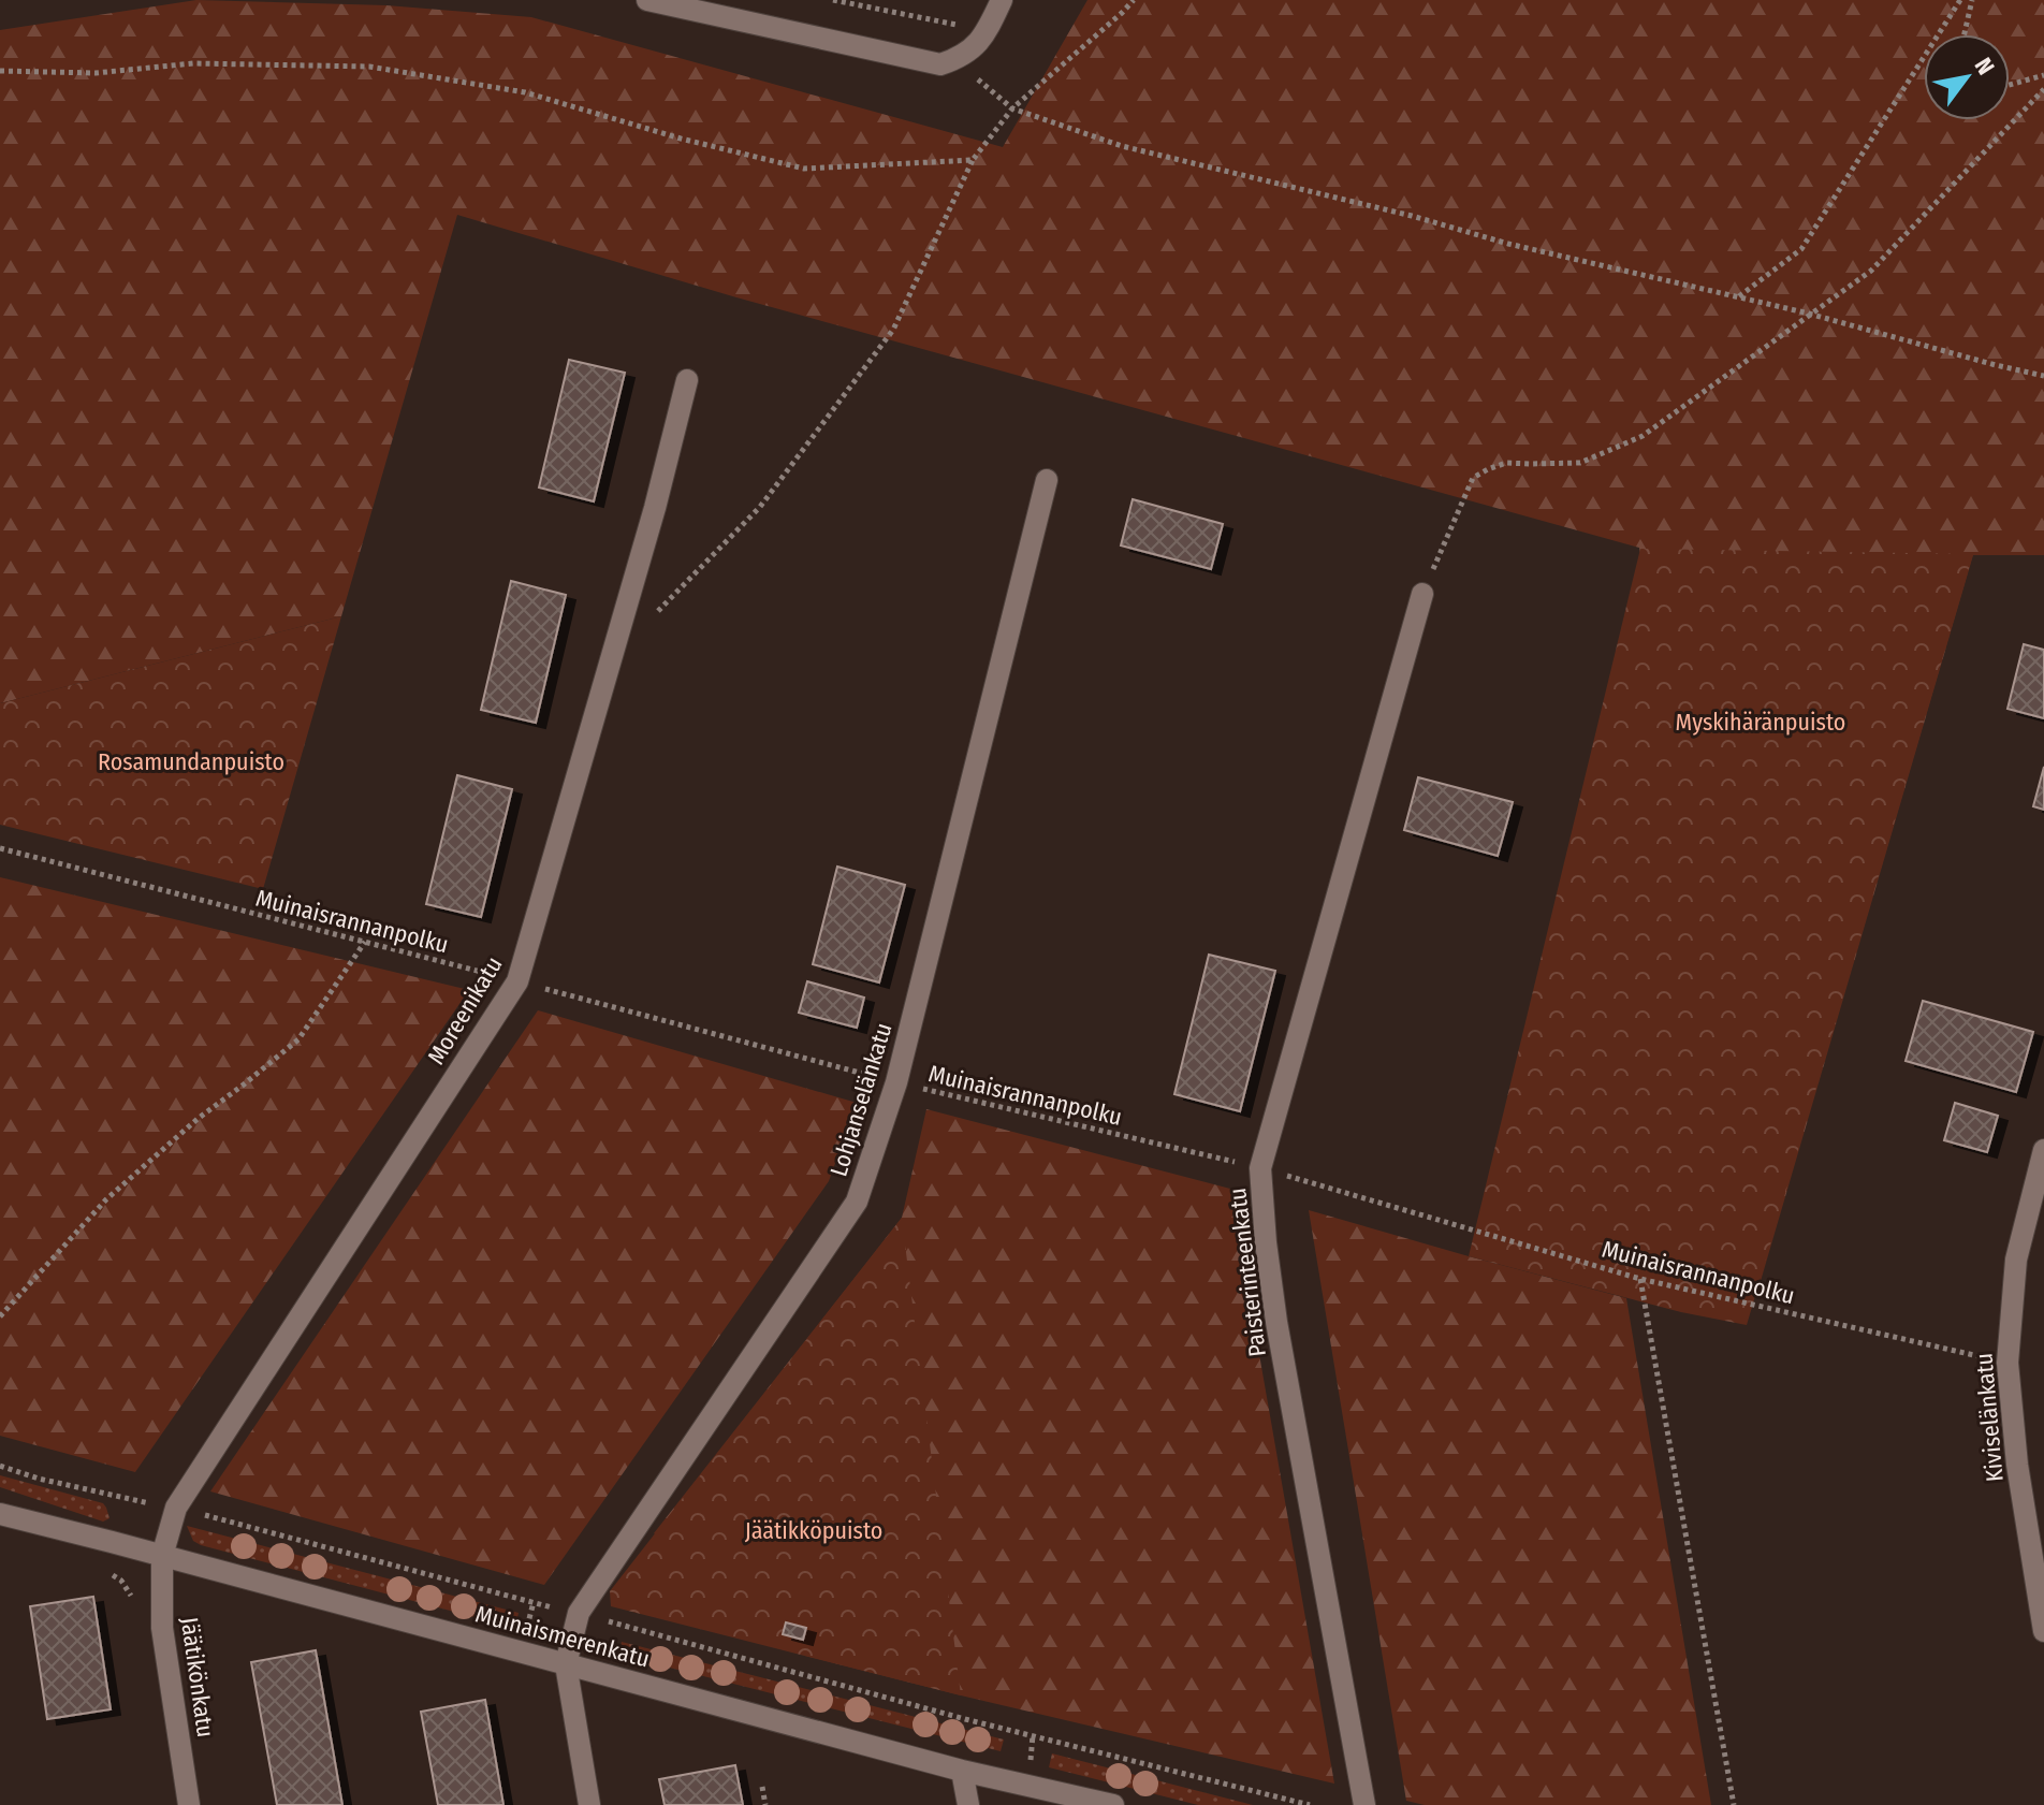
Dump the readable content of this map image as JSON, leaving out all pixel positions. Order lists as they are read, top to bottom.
{
  "streets": {
    "street": [
      "Moreenikatu",
      "Lohjanselänkatu",
      "Paisterinteenkatu",
      "Kiviselänkatu",
      "Muinaismerenkatu",
      "Jäätikönkatu"
    ],
    "path": ["Muinaisrannanpolku"]
  },
  "crossings": [
    ["Muinaisrannanpolku", "Moreenikatu"],
    ["Muinaisrannanpolku", "Lohjanselänkatu"],
    ["Muinaisrannanpolku", "Paisterinteenkatu"],
    ["Muinaisrannanpolku", "Kiviselänkatu"],
    ["Moreenikatu", "Muinaismerenkatu"],
    ["Moreenikatu", "Jäätikönkatu"],
    ["Lohjanselänkatu", "Muinaismerenkatu"],
    ["Muinaismerenkatu", "Jäätikönkatu"]
  ],
  "parks": ["Myskihäränpuisto", "Rosamundanpuisto", "Jäätikköpuisto"],
  "north": "top right"
}
